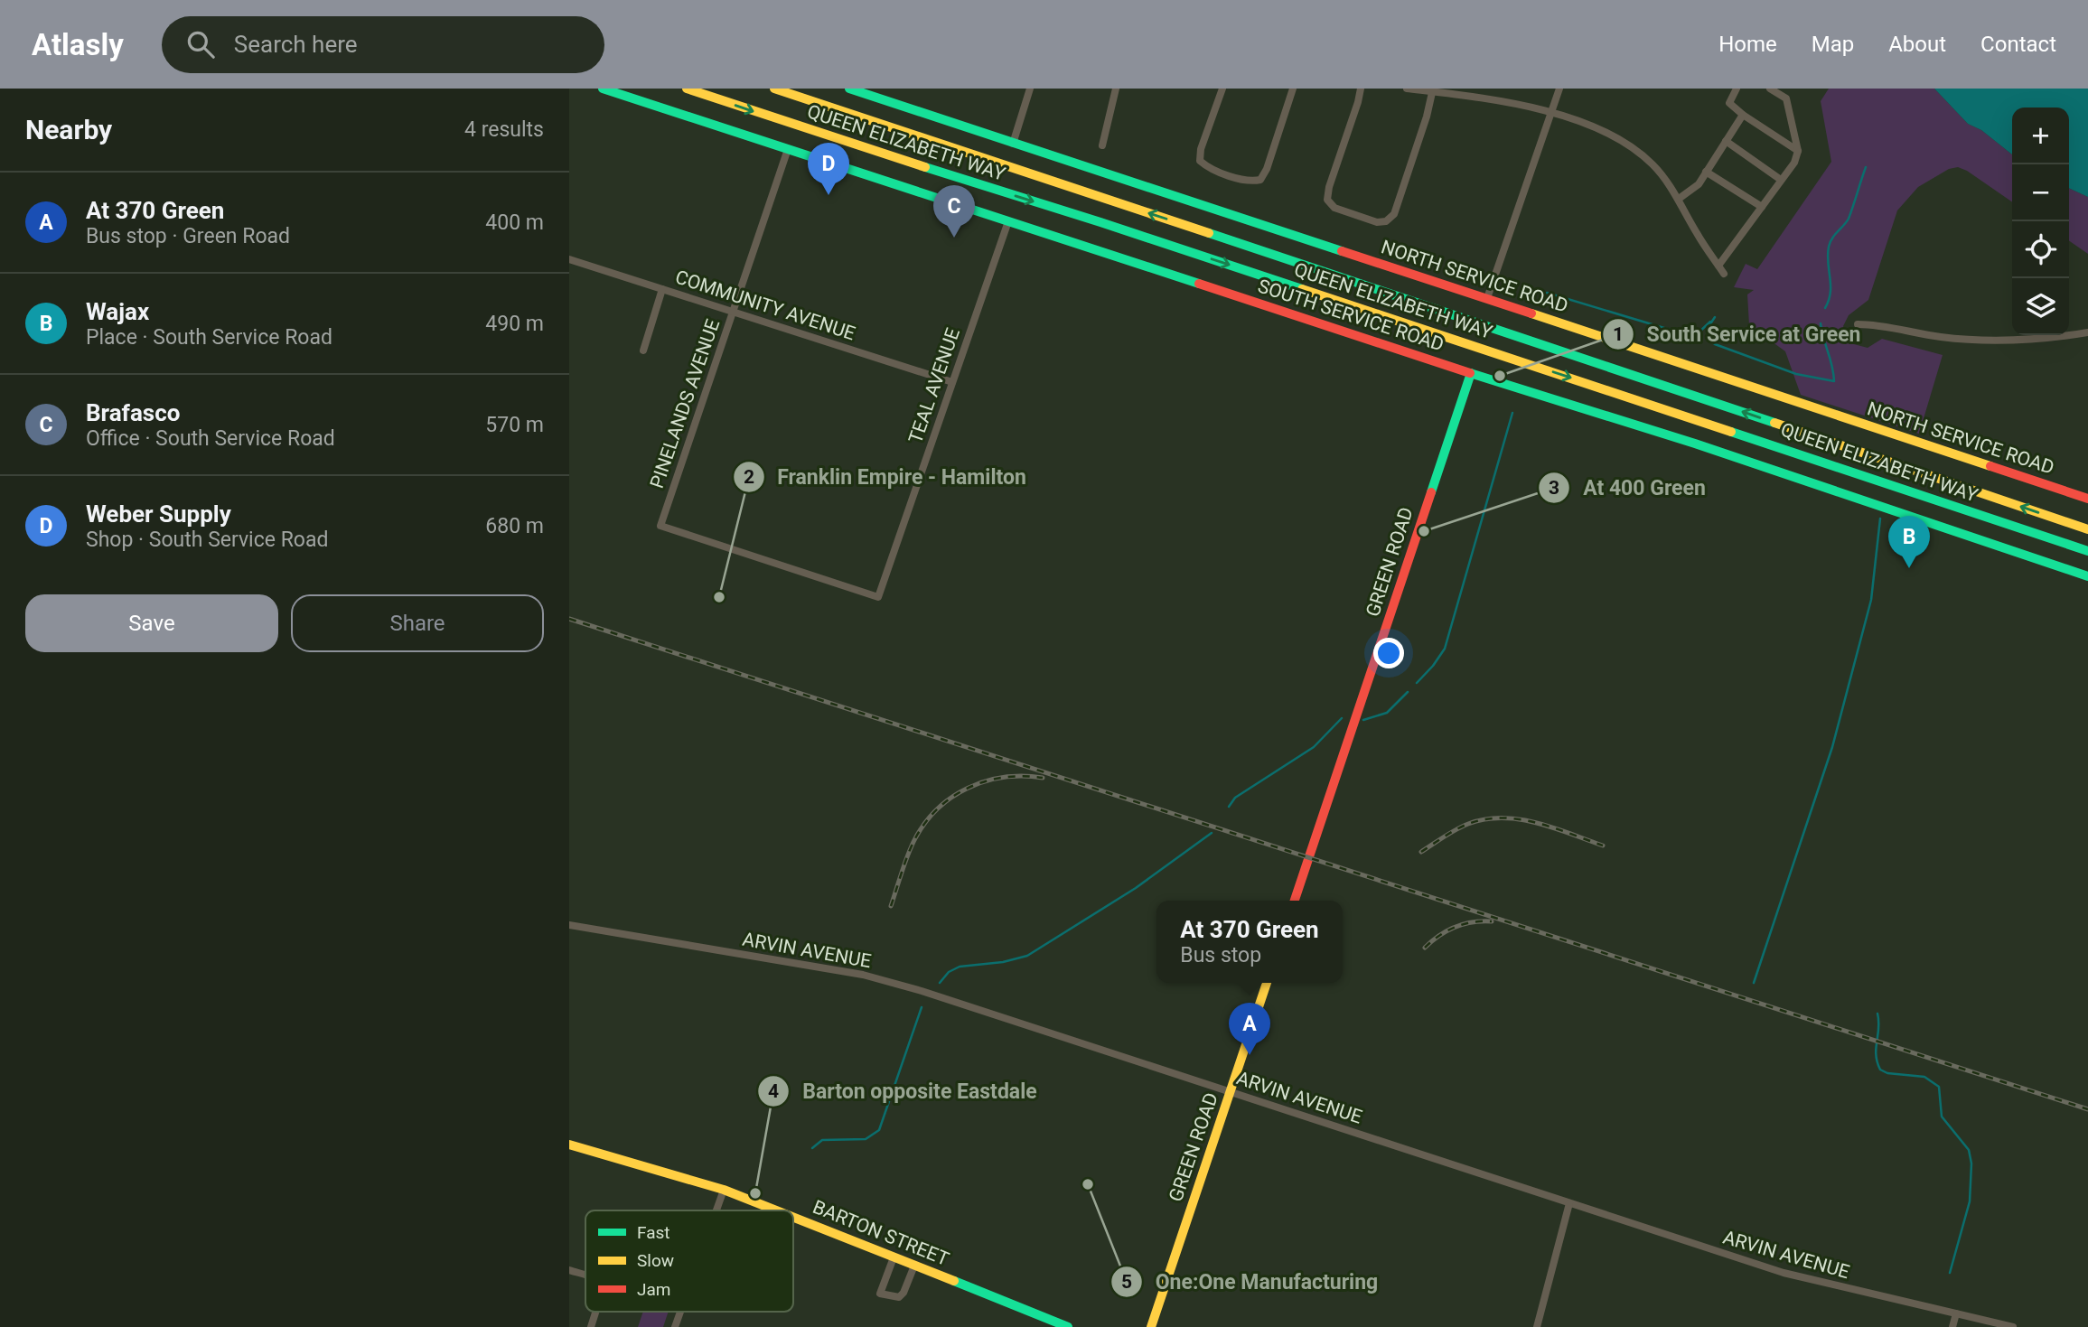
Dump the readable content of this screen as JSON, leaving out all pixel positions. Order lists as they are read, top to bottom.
{
  "streets": {
    "main road": [
      "QUEEN ELIZABETH WAY",
      "NORTH SERVICE ROAD",
      "SOUTH SERVICE ROAD",
      "GREEN ROAD",
      "BARTON STREET"
    ],
    "street": [
      "COMMUNITY AVENUE",
      "TEAL AVENUE",
      "PINELANDS AVENUE",
      "ARVIN AVENUE"
    ]
  },
  "crossings": [
    ["COMMUNITY AVENUE", "TEAL AVENUE"],
    ["COMMUNITY AVENUE", "PINELANDS AVENUE"],
    ["SOUTH SERVICE ROAD", "TEAL AVENUE"],
    ["SOUTH SERVICE ROAD", "PINELANDS AVENUE"],
    ["SOUTH SERVICE ROAD", "GREEN ROAD"],
    ["TEAL AVENUE", "PINELANDS AVENUE"],
    ["GREEN ROAD", "ARVIN AVENUE"]
  ],
  "places": [
    "South Service at Green",
    "At 400 Green",
    "Franklin Empire - Hamilton",
    "One:One Manufacturing",
    "Barton opposite Eastdale"
  ],
  "legend": ["Fast", "Slow", "Jam"],
  "page": {
    "header": "Atlasly",
    "search": "Search here",
    "nav": [
      "Home",
      "Map",
      "About",
      "Contact"
    ],
    "heading": ["Nearby", "4 results"],
    "map_buttons": ["+", "−"],
    "pins": [
      "D",
      "C",
      "B",
      "A"
    ],
    "list": [
      {
        "mark": "A",
        "name": "At 370 Green",
        "note": "Bus stop · Green Road",
        "value": "400 m"
      },
      {
        "mark": "B",
        "name": "Wajax",
        "note": "Place · South Service Road",
        "value": "490 m"
      },
      {
        "mark": "C",
        "name": "Brafasco",
        "note": "Office · South Service Road",
        "value": "570 m"
      },
      {
        "mark": "D",
        "name": "Weber Supply",
        "note": "Shop · South Service Road",
        "value": "680 m"
      }
    ],
    "buttons": ["Save", "Share"],
    "popup": ["At 370 Green", "Bus stop"]
  }
}
